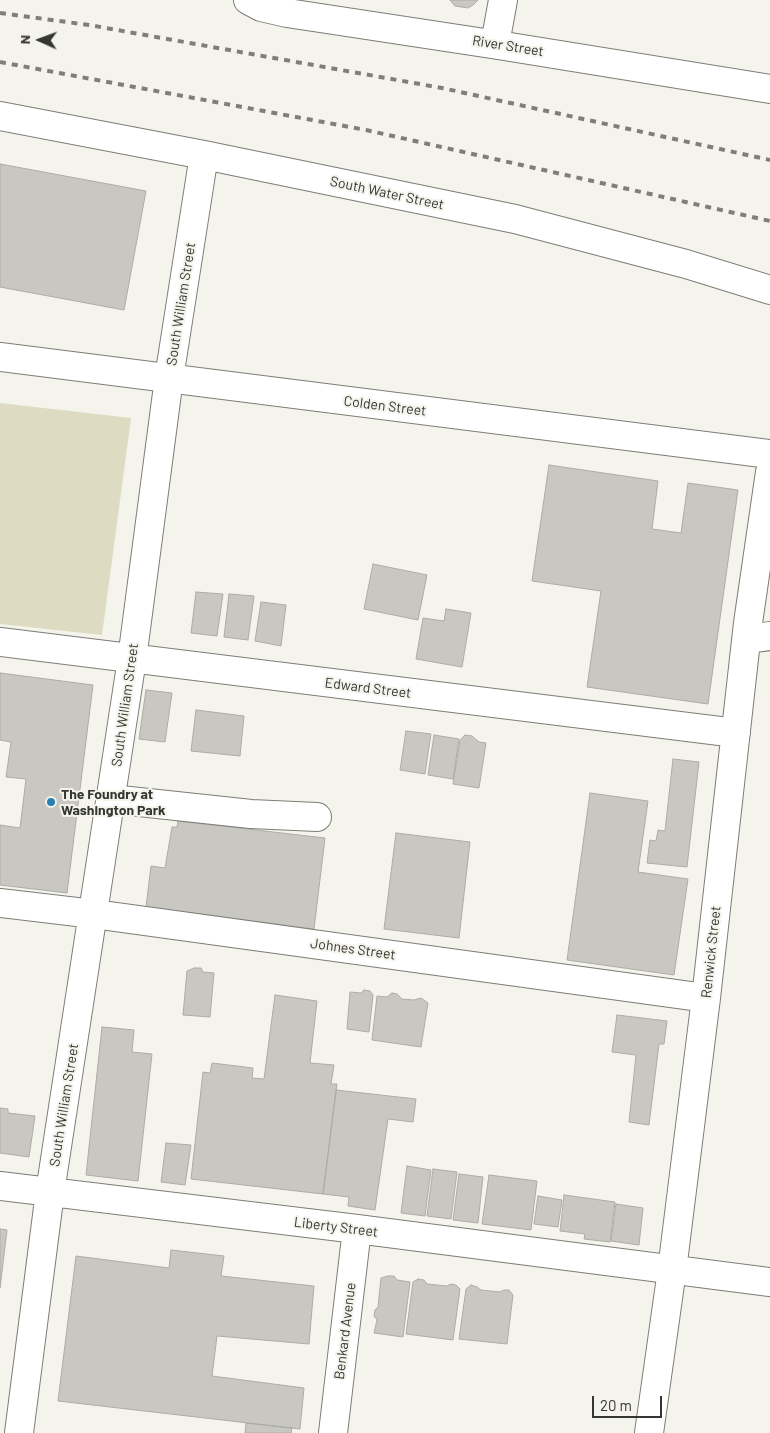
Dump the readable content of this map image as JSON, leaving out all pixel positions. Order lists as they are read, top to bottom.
{
  "streets": {
    "street": [
      "River Street",
      "South Water Street",
      "South William Street",
      "Colden Street",
      "Edward Street",
      "Johnes Street",
      "Renwick Street",
      "Liberty Street",
      "Benkard Avenue"
    ]
  },
  "crossings": [
    ["South Water Street", "South William Street"],
    ["South William Street", "Colden Street"],
    ["South William Street", "Edward Street"],
    ["South William Street", "Johnes Street"],
    ["South William Street", "Liberty Street"],
    ["Edward Street", "Renwick Street"],
    ["Johnes Street", "Renwick Street"],
    ["Renwick Street", "Liberty Street"],
    ["Liberty Street", "Benkard Avenue"]
  ],
  "places": ["The Foundry at Washington Park"],
  "scale_bar": "20 m",
  "north": "left"
}
